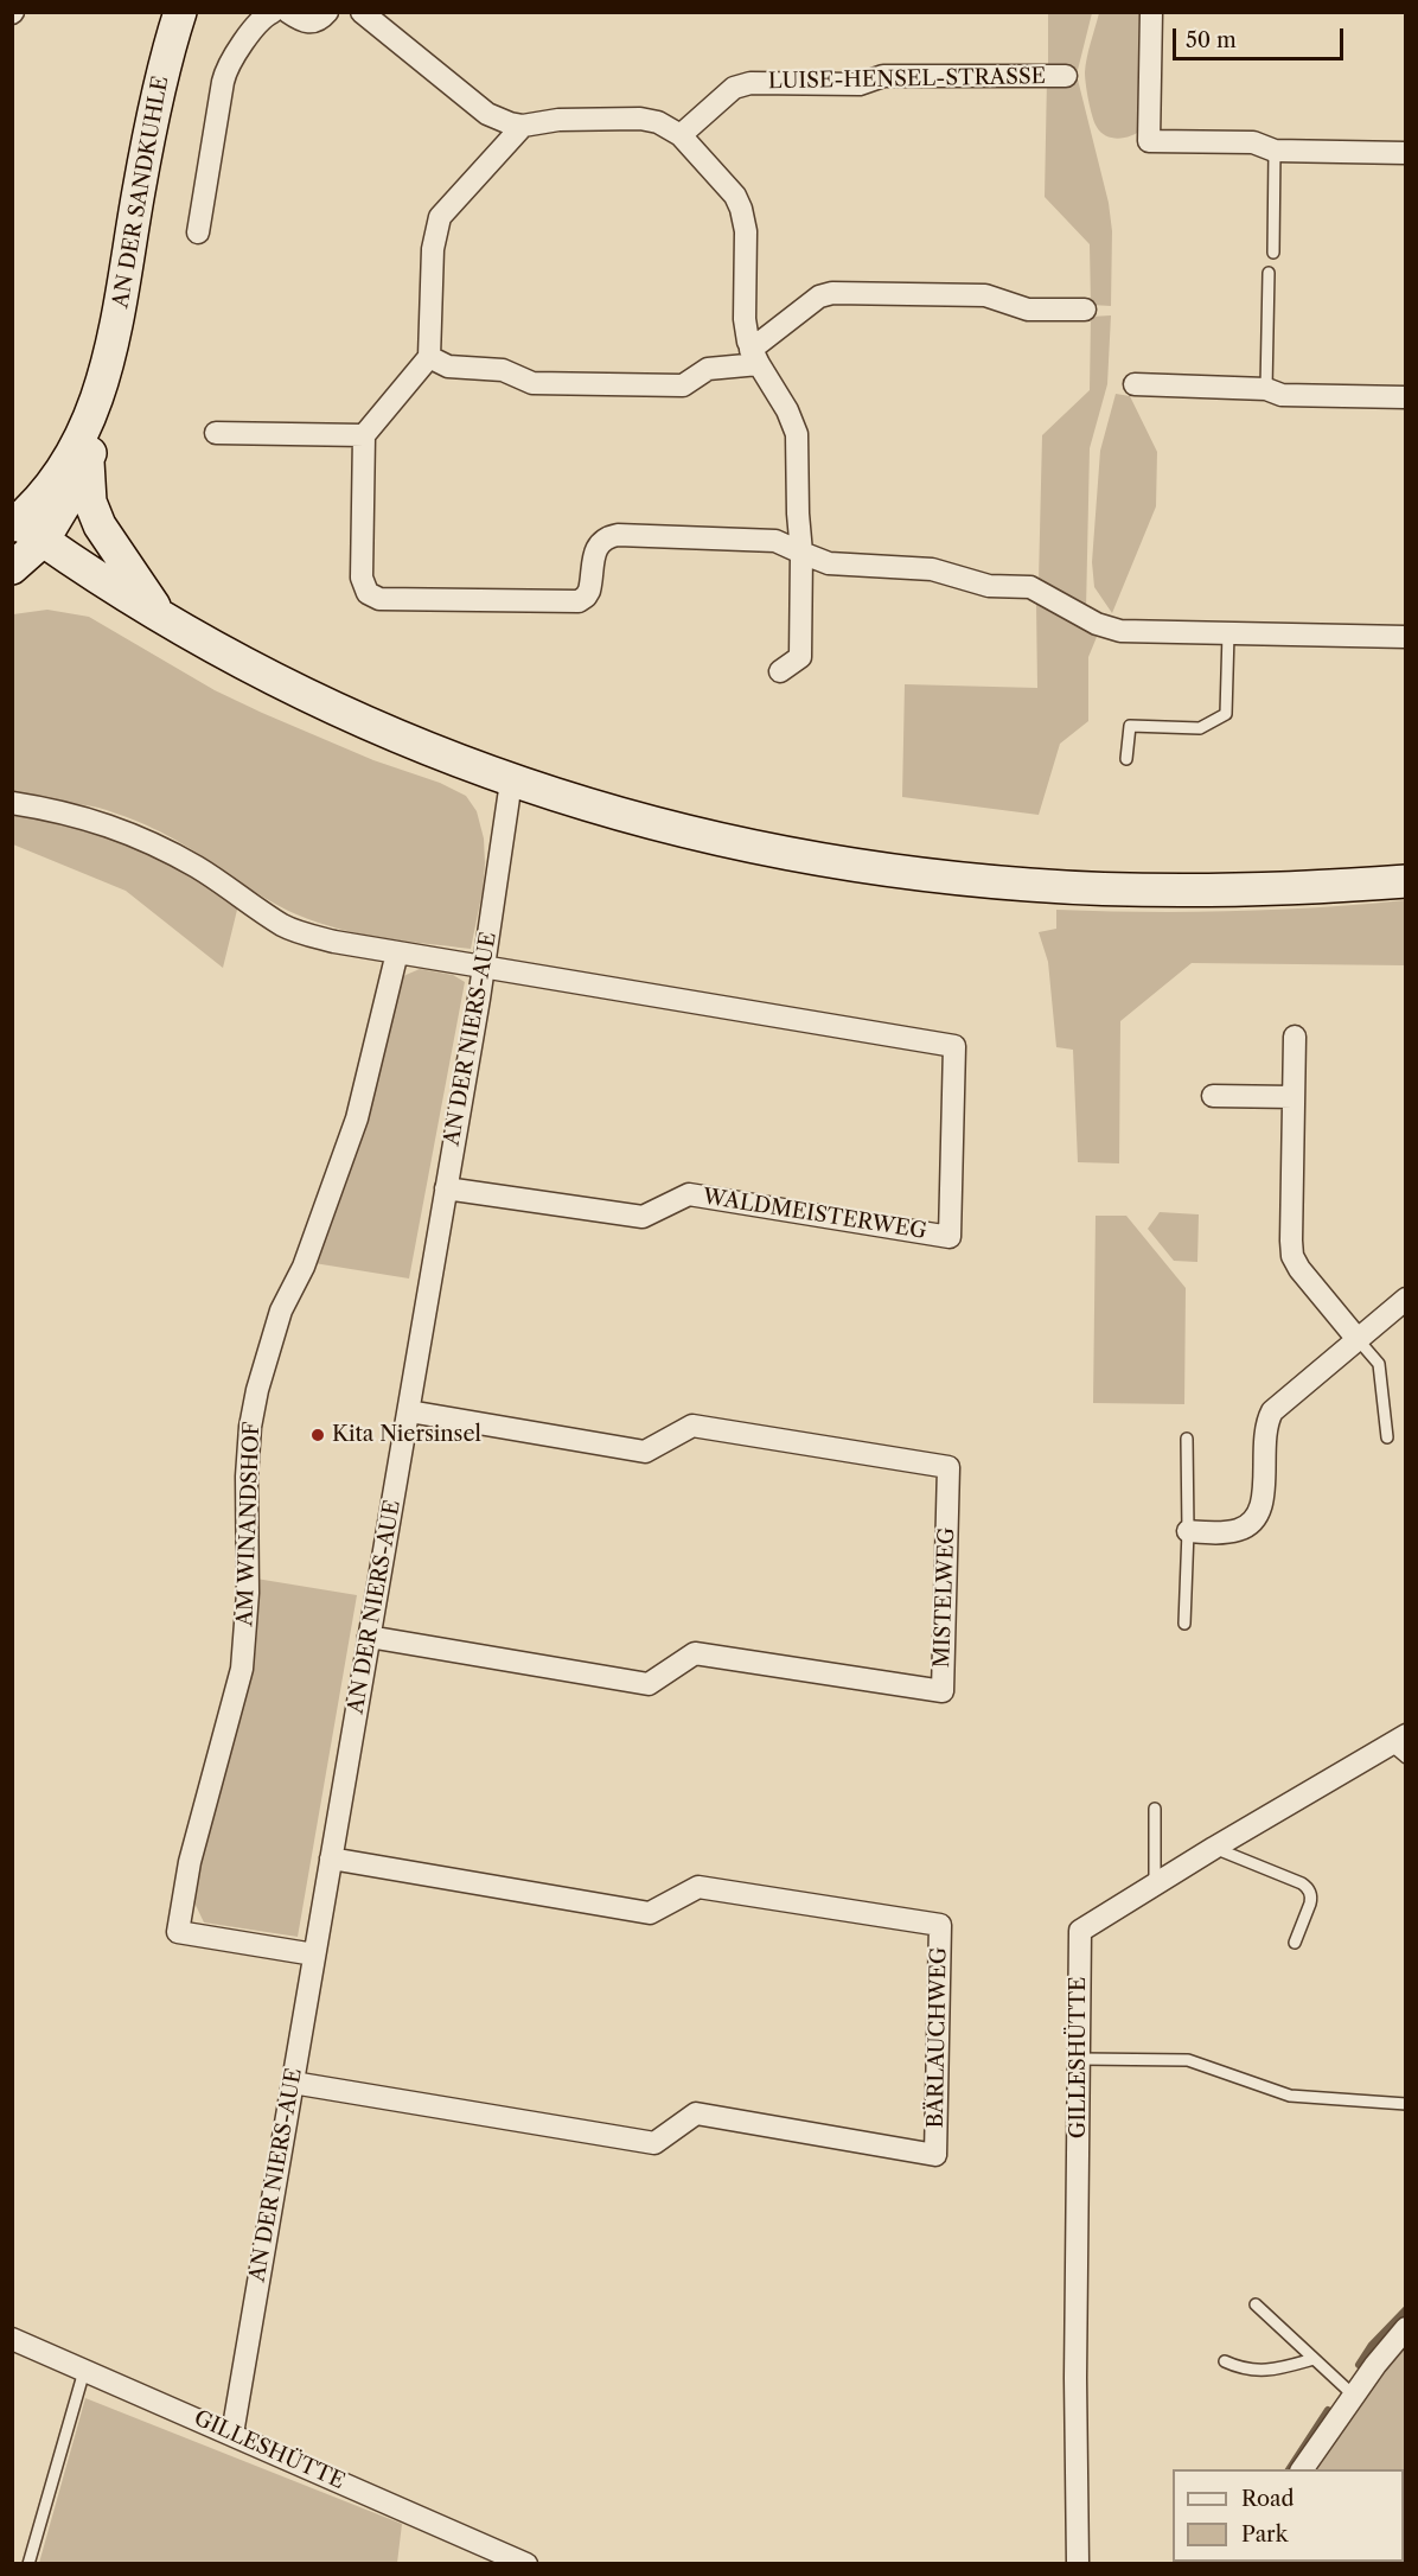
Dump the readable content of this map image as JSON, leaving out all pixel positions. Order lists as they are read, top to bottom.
{
  "streets": {
    "main road": ["AN DER SANDKUHLE"],
    "street": [
      "LUISE-HENSEL-STRASSE",
      "AN DER NIERS-AUE",
      "WALDMEISTERWEG",
      "AM WINANDSHOF",
      "MISTELWEG",
      "BÄRLAUCHWEG",
      "GILLESHÜTTE"
    ]
  },
  "crossings": [
    ["AN DER NIERS-AUE", "WALDMEISTERWEG"],
    ["AN DER NIERS-AUE", "AM WINANDSHOF"],
    ["AN DER NIERS-AUE", "MISTELWEG"],
    ["AN DER NIERS-AUE", "BÄRLAUCHWEG"],
    ["AN DER NIERS-AUE", "GILLESHÜTTE"]
  ],
  "places": ["Kita Niersinsel"],
  "legend": ["Road", "Park"],
  "scale_bar": "50 m"
}
